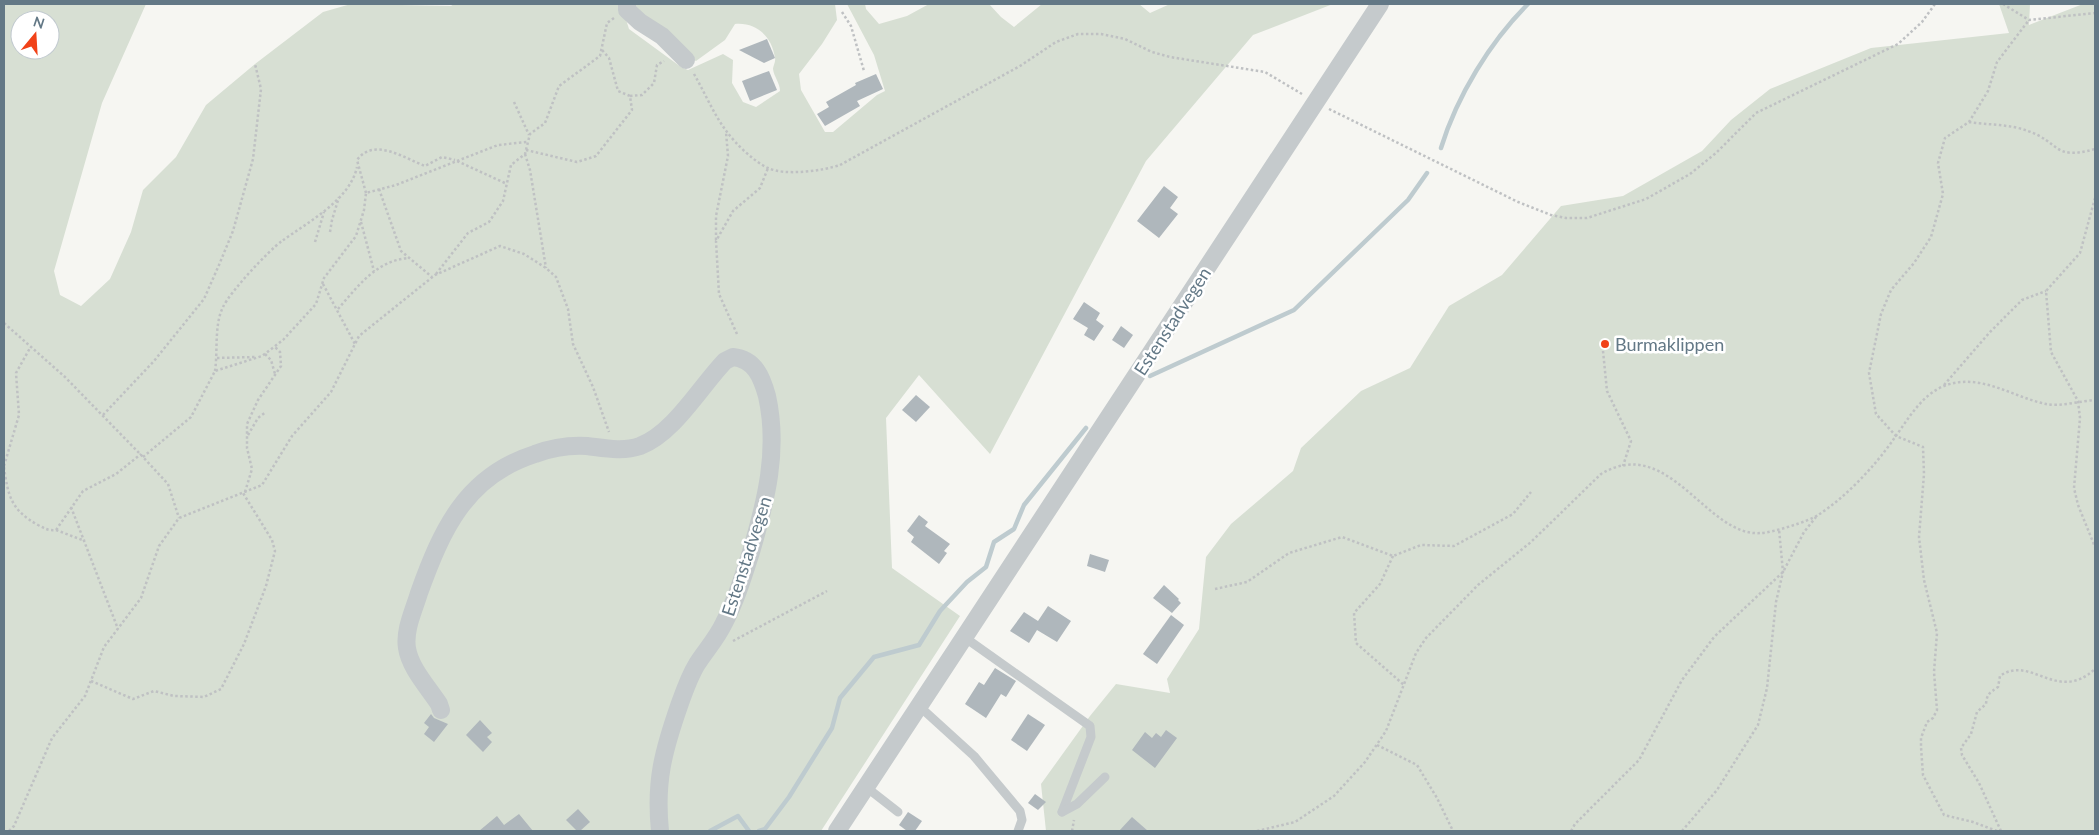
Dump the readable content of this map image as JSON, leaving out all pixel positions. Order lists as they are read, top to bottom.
{
  "streets": {
    "street": ["Estenstadvegen"]
  },
  "places": ["Burmaklippen"],
  "north": "top"
}
